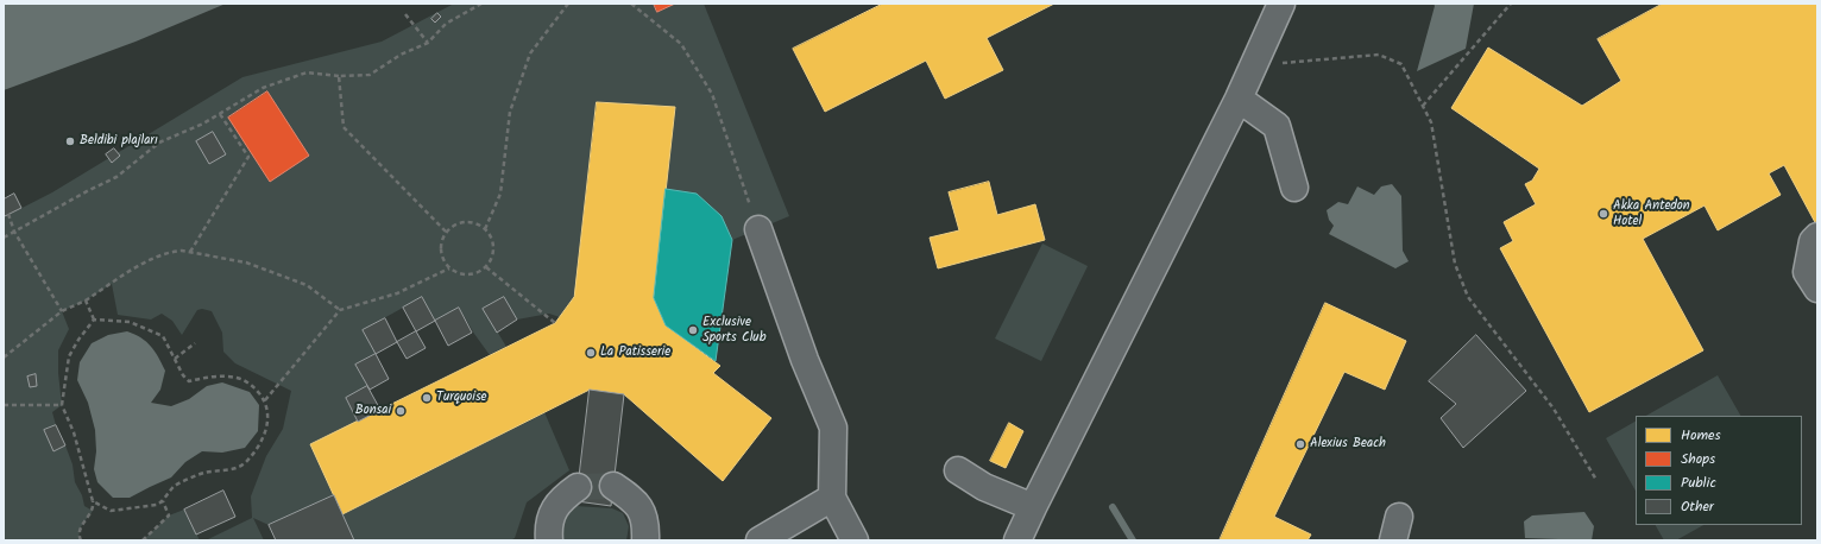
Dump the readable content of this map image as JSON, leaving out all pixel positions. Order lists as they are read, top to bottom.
{
  "places": [
    "Beldibi plajları",
    "Akka Antedon Hotel",
    "Exclusive Sports Club",
    "La Patisserie",
    "Turquoise",
    "Bonsai",
    "Alexius Beach"
  ],
  "legend": [
    "Homes",
    "Shops",
    "Public",
    "Other"
  ]
}
